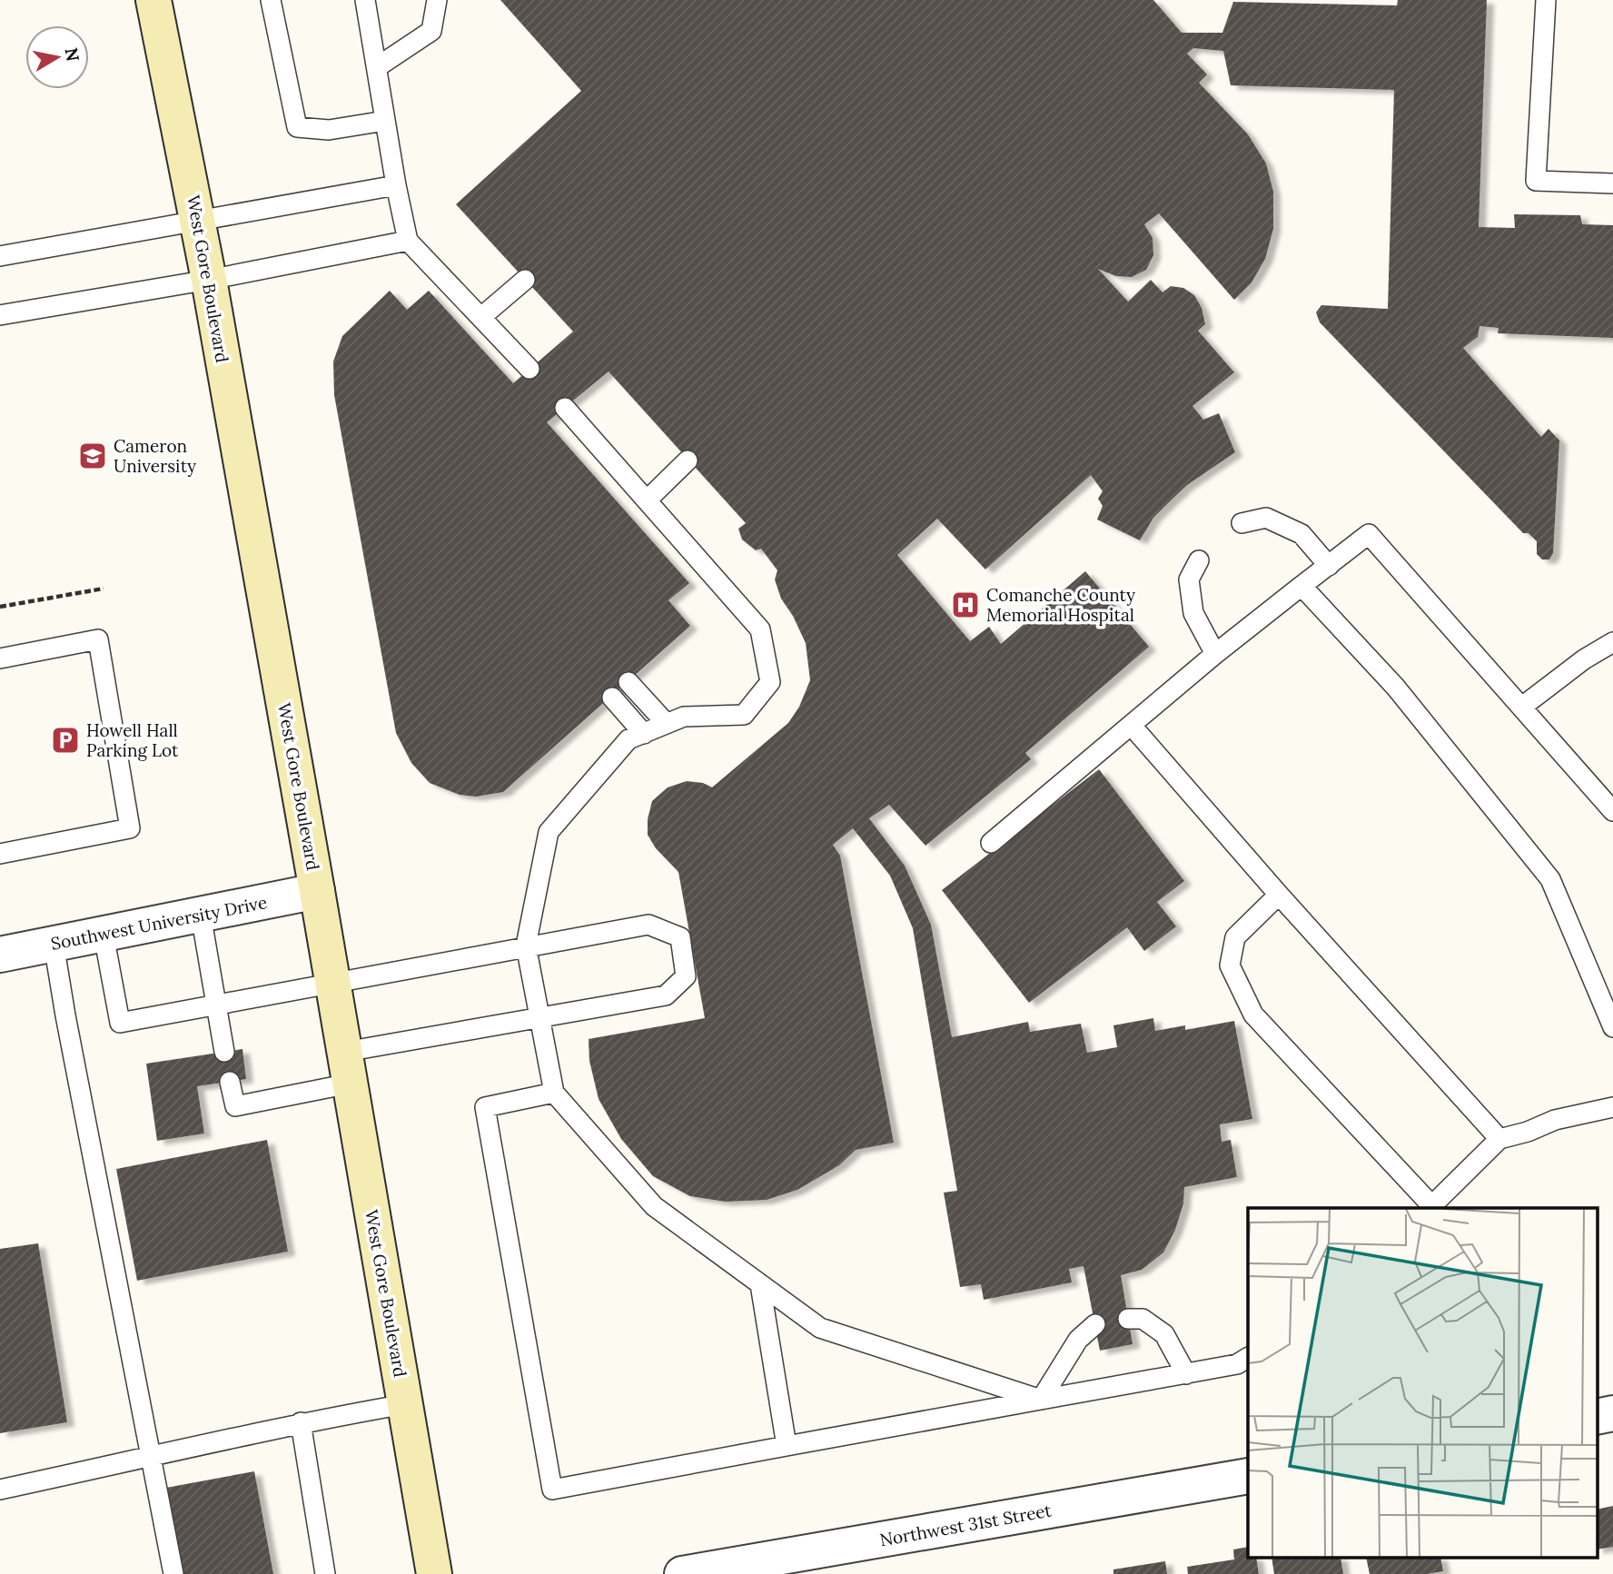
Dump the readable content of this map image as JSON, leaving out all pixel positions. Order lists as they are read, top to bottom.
{
  "streets": {
    "main road": ["West Gore Boulevard"],
    "street": ["Southwest University Drive", "Northwest 31st Street"]
  },
  "crossings": [
    ["West Gore Boulevard", "Southwest University Drive"]
  ],
  "places": {
    "school or university": ["Cameron University"],
    "hospital": ["Comanche County Memorial Hospital"],
    "parking": ["Howell Hall Parking Lot"]
  },
  "north": "right"
}
